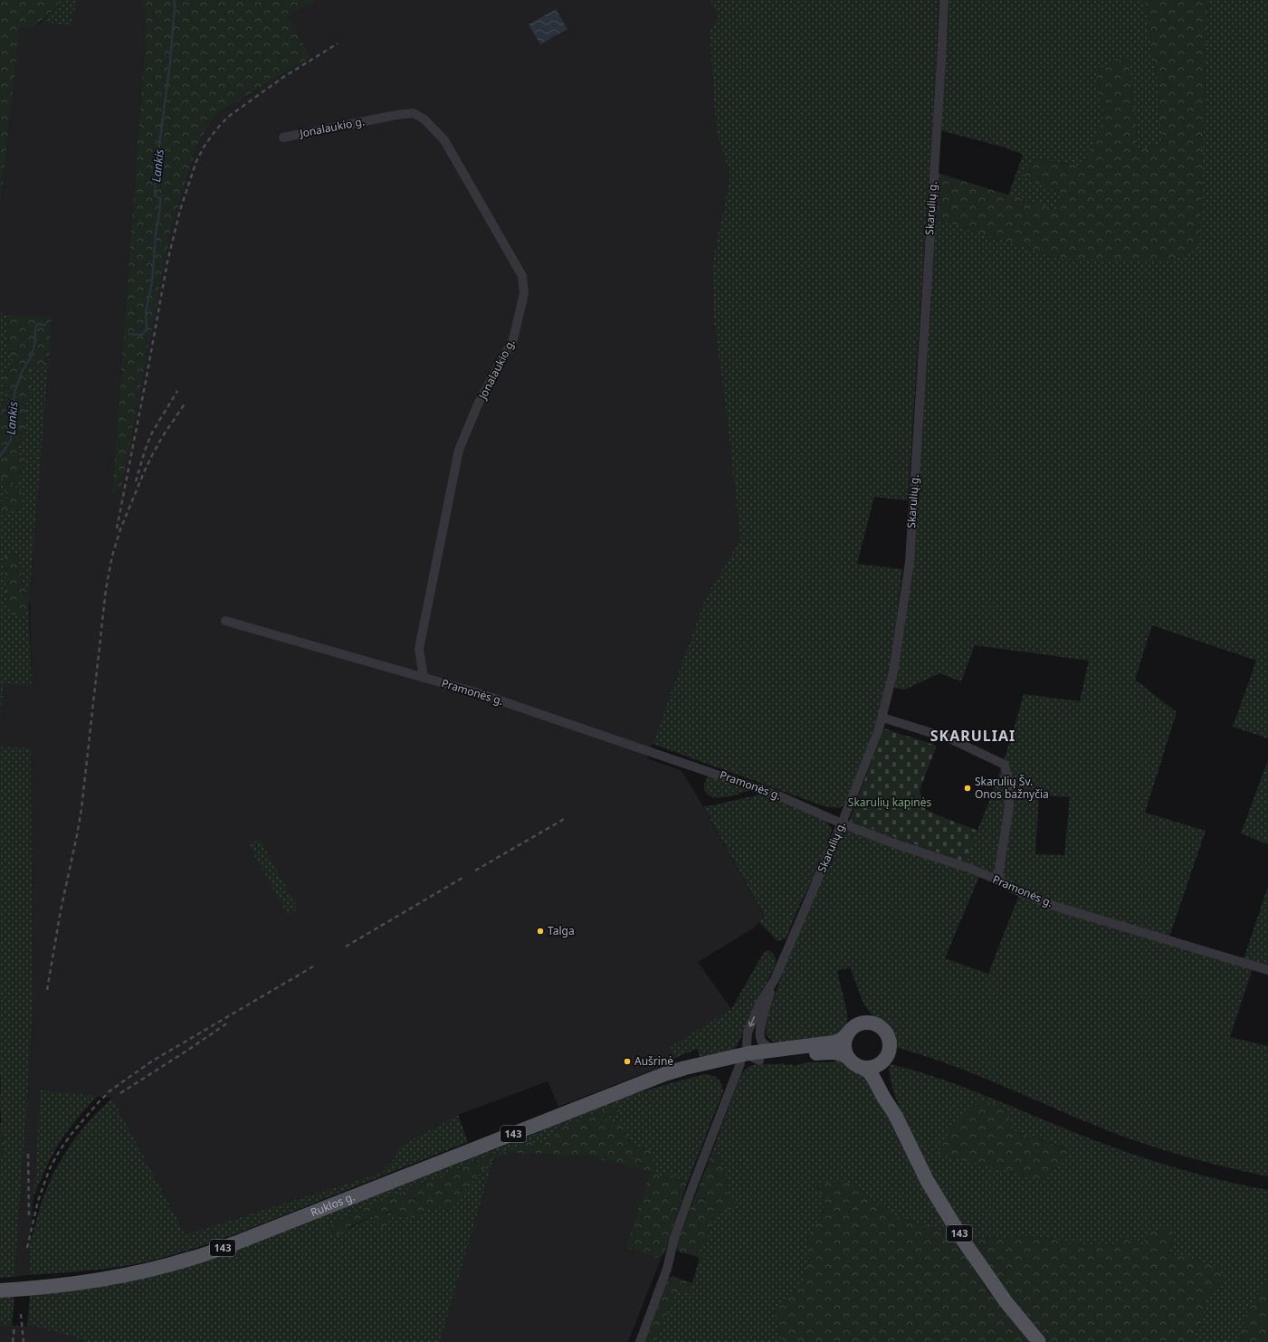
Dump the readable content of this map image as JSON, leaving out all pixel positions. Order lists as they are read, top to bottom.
{
  "streets": {
    "main road": ["143", "Ruklos g."],
    "street": ["Jonalaukio g.", "Skarulių g.", "Pramonės g."]
  },
  "crossings": [
    ["Jonalaukio g.", "Pramonės g."],
    ["Skarulių g.", "Pramonės g."],
    ["Skarulių g.", "143"],
    ["Skarulių g.", "Ruklos g."],
    ["143", "Ruklos g."]
  ],
  "districts": ["SKARULIAI"],
  "water": ["Lankis"],
  "parks": ["Skarulių kapinės"],
  "places": ["Skarulių Šv. Onos bažnyčia", "Talga", "Aušrinė"]
}
